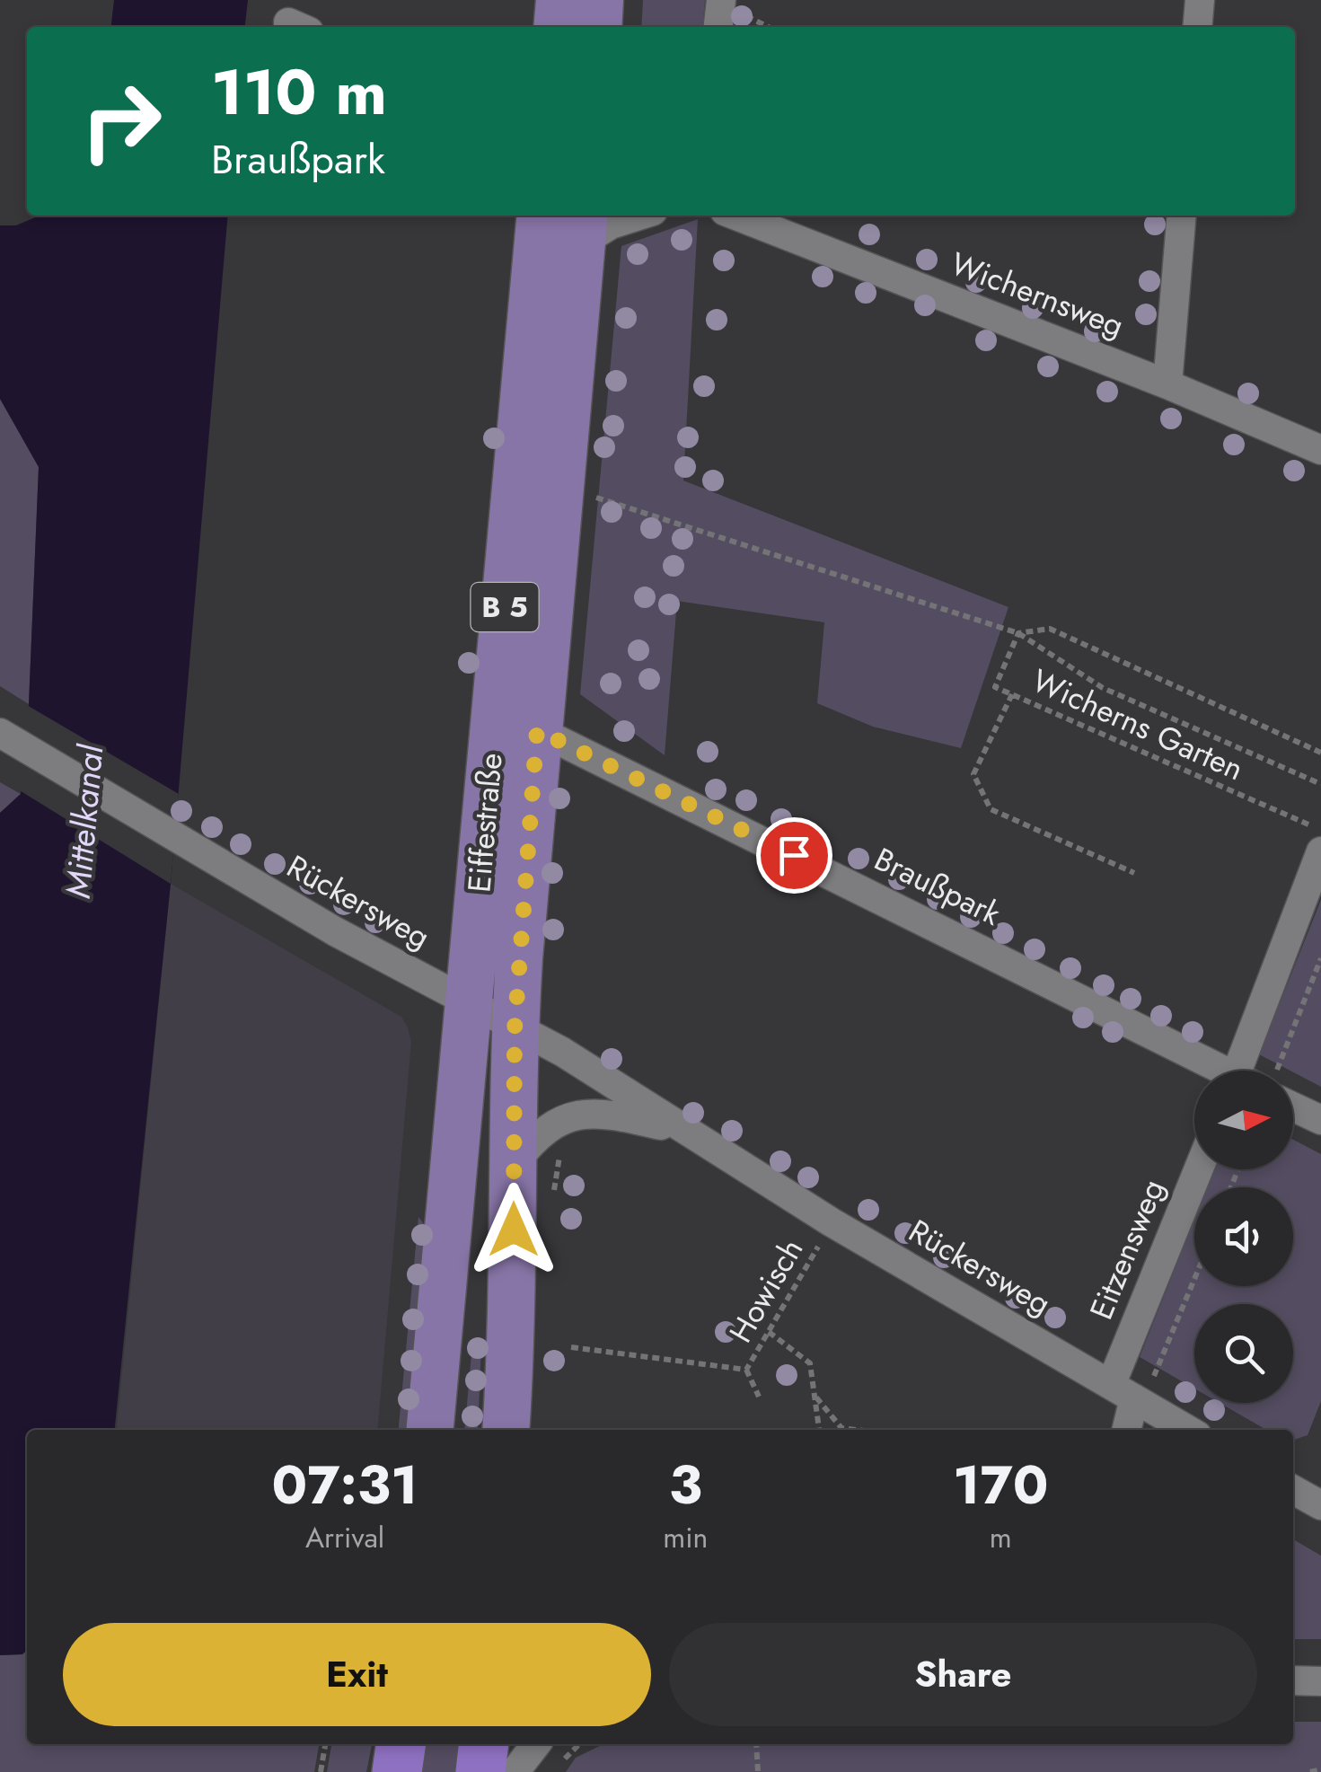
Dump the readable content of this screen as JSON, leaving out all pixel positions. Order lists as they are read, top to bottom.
{
  "streets": {
    "main road": ["B 5", "Eiffestraße"],
    "street": [
      "Wichernsweg",
      "Braußpark",
      "Rückersweg",
      "Eitzensweg"
    ],
    "path": ["Wicherns Garten", "Howisch"]
  },
  "crossings": [
    ["Eiffestraße", "Braußpark"],
    ["Eiffestraße", "Rückersweg"],
    ["Rückersweg", "Eitzensweg"],
    ["Rückersweg", "Howisch"]
  ],
  "water": ["Mittelkanal"],
  "north": "right",
  "page": {
    "turn": ["110 m", "Braußpark"],
    "eta": [
      "07:31",
      "Arrival",
      "3",
      "min",
      "170",
      "m"
    ],
    "buttons": ["Exit", "Share"]
  }
}
